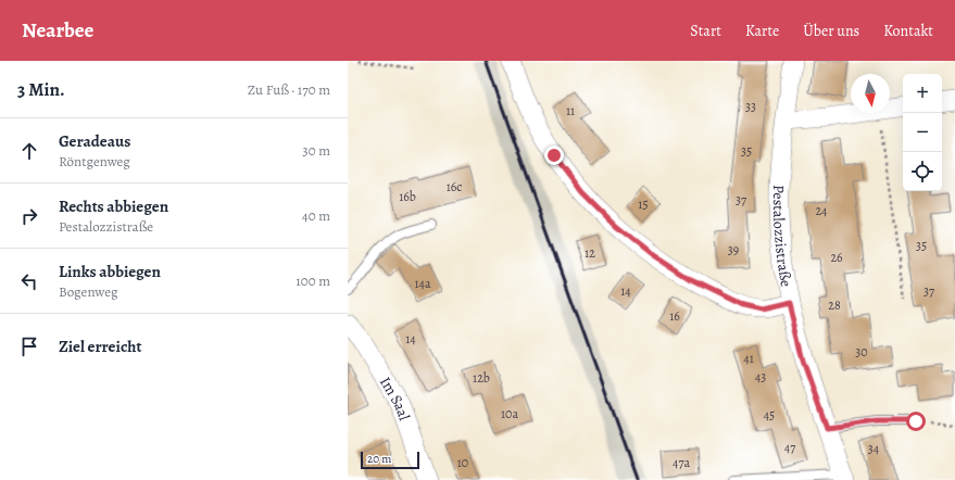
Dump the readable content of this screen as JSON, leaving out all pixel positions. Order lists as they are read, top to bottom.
{
  "streets": {
    "street": ["Pestalozzistraße", "Im Saal"]
  },
  "house_numbers": [
    "33",
    "11",
    "35",
    "16c",
    "16b",
    "37",
    "15",
    "24",
    "35",
    "39",
    "12",
    "26",
    "14a",
    "14",
    "37",
    "28",
    "16",
    "14",
    "30",
    "41",
    "43",
    "12b",
    "10a",
    "45",
    "47",
    "34",
    "10",
    "47a"
  ],
  "scale_bar": "20 m",
  "north": "bottom",
  "page": {
    "header": "Nearbee",
    "nav": [
      "Start",
      "Karte",
      "Über uns",
      "Kontakt"
    ],
    "heading": ["3 Min.", "Zu Fuß · 170 m"],
    "map_buttons": ["+", "−"],
    "list": [
      ["Geradeaus", "Röntgenweg", "30 m"],
      ["Rechts abbiegen", "Pestalozzistraße", "40 m"],
      ["Links abbiegen", "Bogenweg", "100 m"],
      "Ziel erreicht"
    ],
    "scale": "20 m"
  }
}
